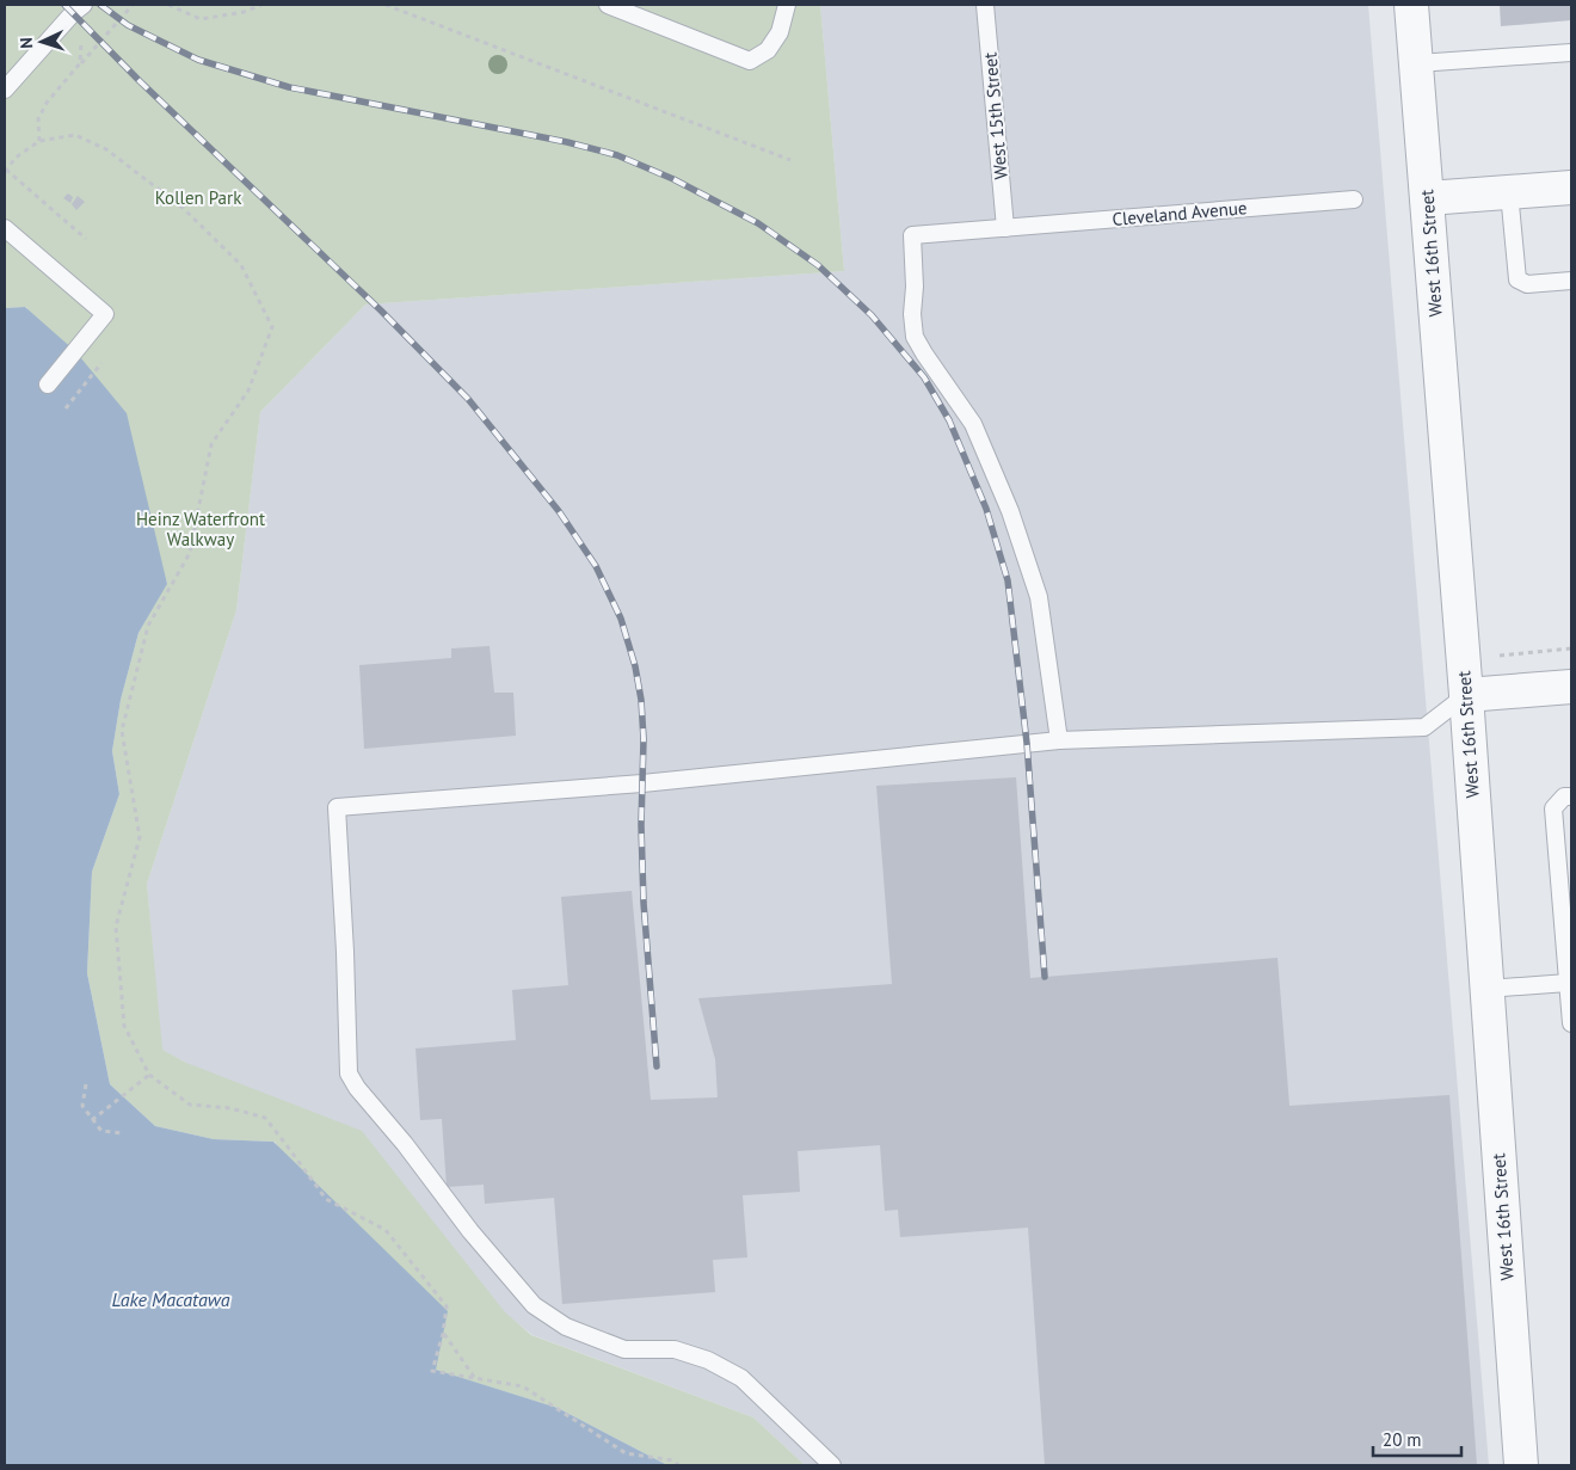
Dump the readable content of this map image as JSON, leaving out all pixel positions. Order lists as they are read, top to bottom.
{
  "streets": {
    "street": ["West 16th Street"],
    "lane": ["West 15th Street", "Cleveland Avenue"]
  },
  "crossings": [
    ["West 15th Street", "Cleveland Avenue"]
  ],
  "water": ["Lake Macatawa"],
  "parks": ["Kollen Park", "Heinz Waterfront Walkway"],
  "scale_bar": "20 m",
  "north": "left"
}
